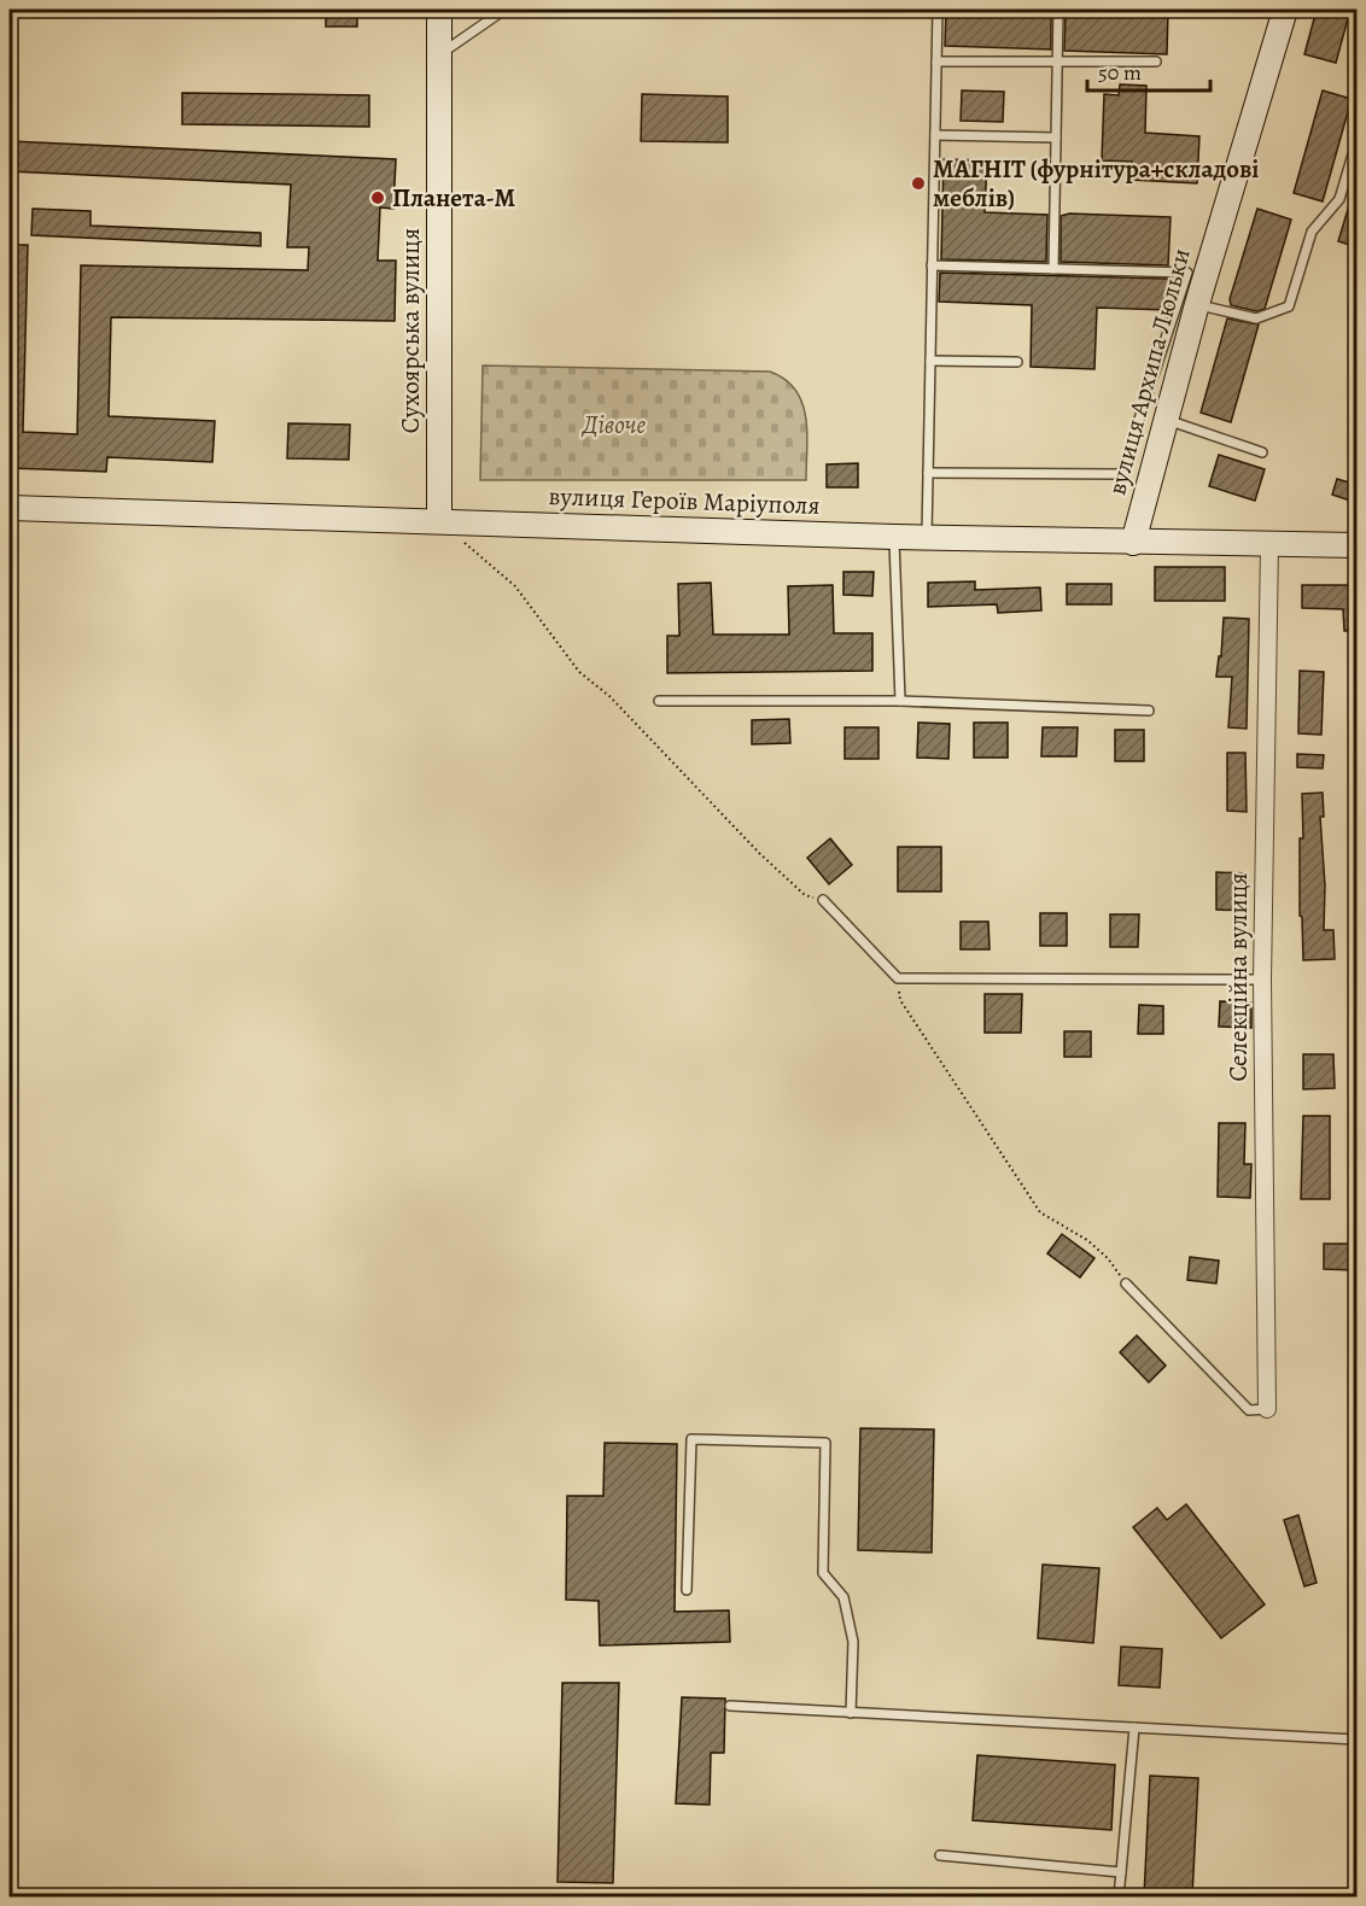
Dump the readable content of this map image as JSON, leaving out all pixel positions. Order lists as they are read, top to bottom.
{
  "streets": {
    "street": [
      "Сухоярська вулиця",
      "вулиця Архипа Люльки",
      "вулиця Героїв Маріуполя",
      "Селекційна вулиця"
    ]
  },
  "crossings": [
    ["Сухоярська вулиця", "вулиця Героїв Маріуполя"],
    ["вулиця Архипа Люльки", "вулиця Героїв Маріуполя"],
    ["вулиця Героїв Маріуполя", "Селекційна вулиця"]
  ],
  "parks": ["Дівоче"],
  "places": ["МАГНІТ (фурнітура+складові меблів)", "Планета-М"],
  "scale_bar": "50 m"
}
